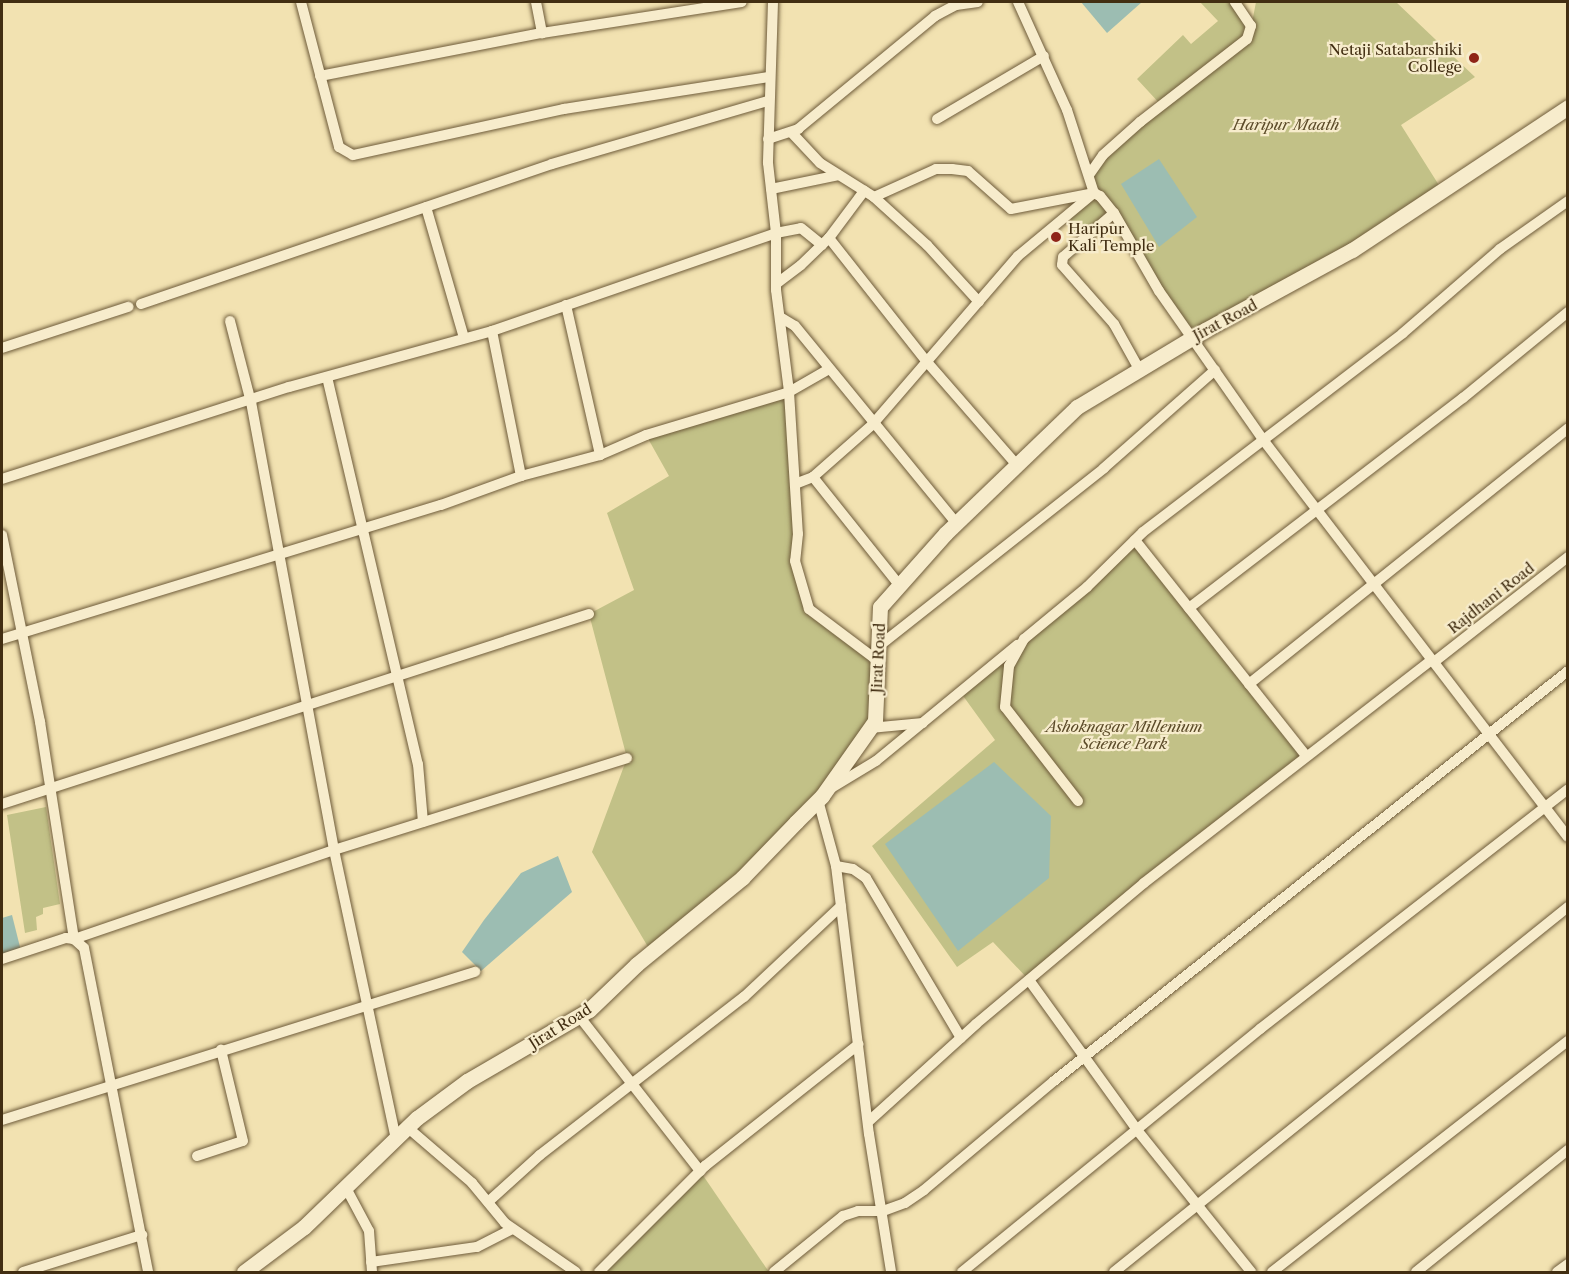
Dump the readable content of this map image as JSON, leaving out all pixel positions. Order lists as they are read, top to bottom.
{
  "streets": {
    "main road": ["Jirat Road"],
    "street": ["Rajdhani Road"]
  },
  "parks": ["Haripur Maath", "Ashoknagar Millenium Science Park"],
  "places": ["Netaji Satabarshiki College", "Haripur Kali Temple"]
}
